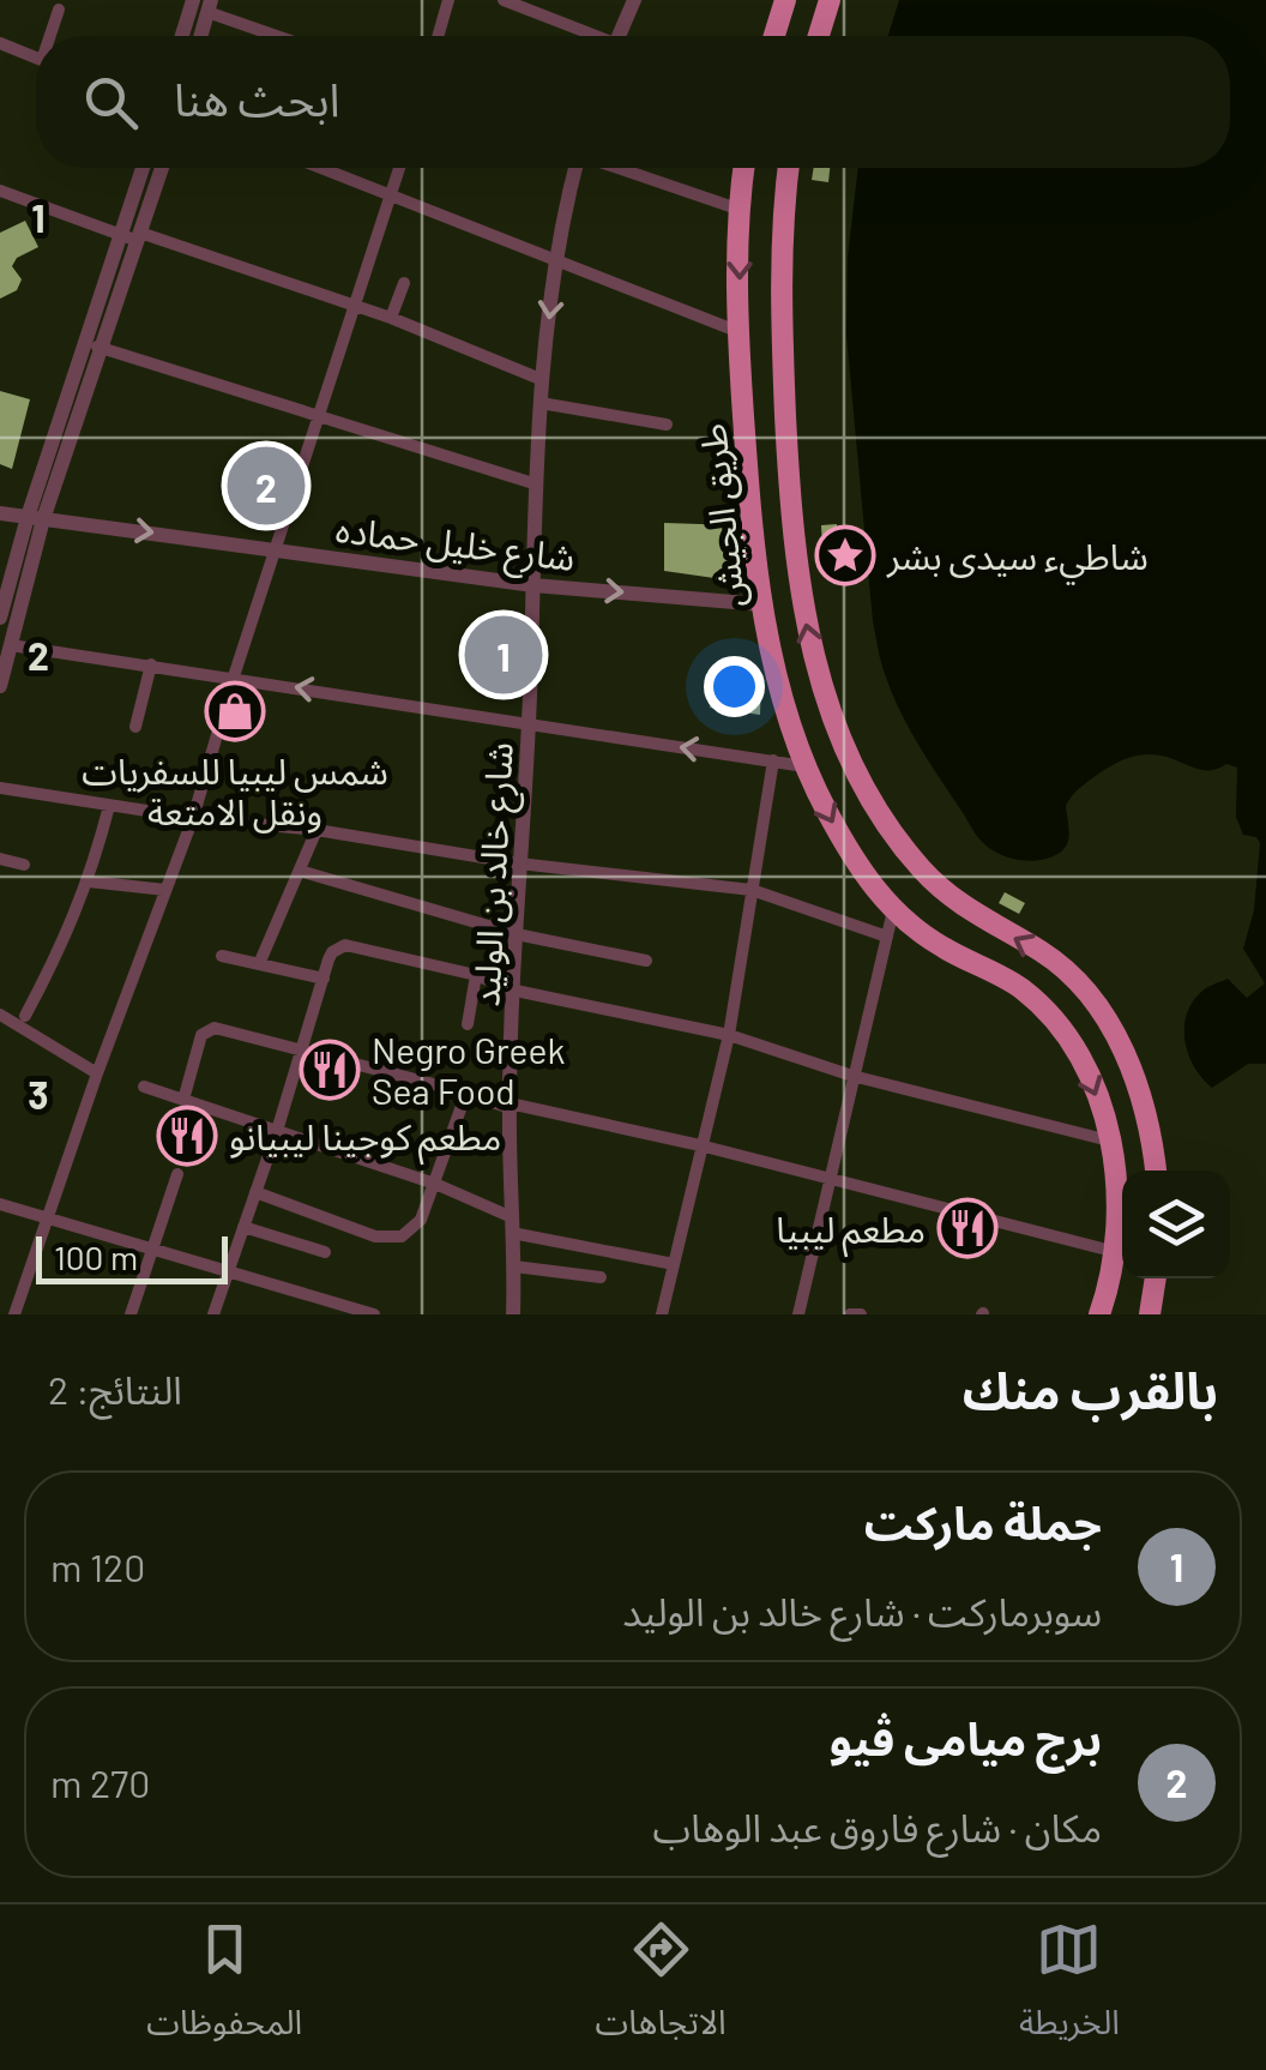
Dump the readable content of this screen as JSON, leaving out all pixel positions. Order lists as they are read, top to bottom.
{
  "streets": {
    "highway": ["طريق الجيش"],
    "street": ["شارع خليل حماده", "شارع خالد بن الوليد"]
  },
  "crossings": [
    ["طريق الجيش", "شارع خليل حماده"],
    ["شارع خليل حماده", "شارع خالد بن الوليد"]
  ],
  "places": {
    "place": ["شاطيء سيدى بشر"],
    "shop": ["شمس ليبيا للسفريات ونقل الامتعة"],
    "restaurant": ["Negro Greek Sea Food", "مطعم كوجينا ليبيانو", "مطعم ليبيا"]
  },
  "scale_bar": "100 m",
  "page": {
    "search": "ابحث هنا",
    "pins": ["2", "1"],
    "scale": "100 m",
    "heading": ["بالقرب منك", "النتائج: 2"],
    "list": [
      {
        "mark": "1",
        "name": "جملة ماركت",
        "note": "سوبرماركت · شارع خالد بن الوليد",
        "value": "120 m"
      },
      {
        "mark": "2",
        "name": "برج ميامى ڤيو",
        "note": "مكان · شارع فاروق عبد الوهاب",
        "value": "270 m"
      }
    ],
    "nav": ["الخريطة", "الاتجاهات", "المحفوظات"]
  },
  "grid": {
    "rows": ["1", "2", "3"]
  }
}
